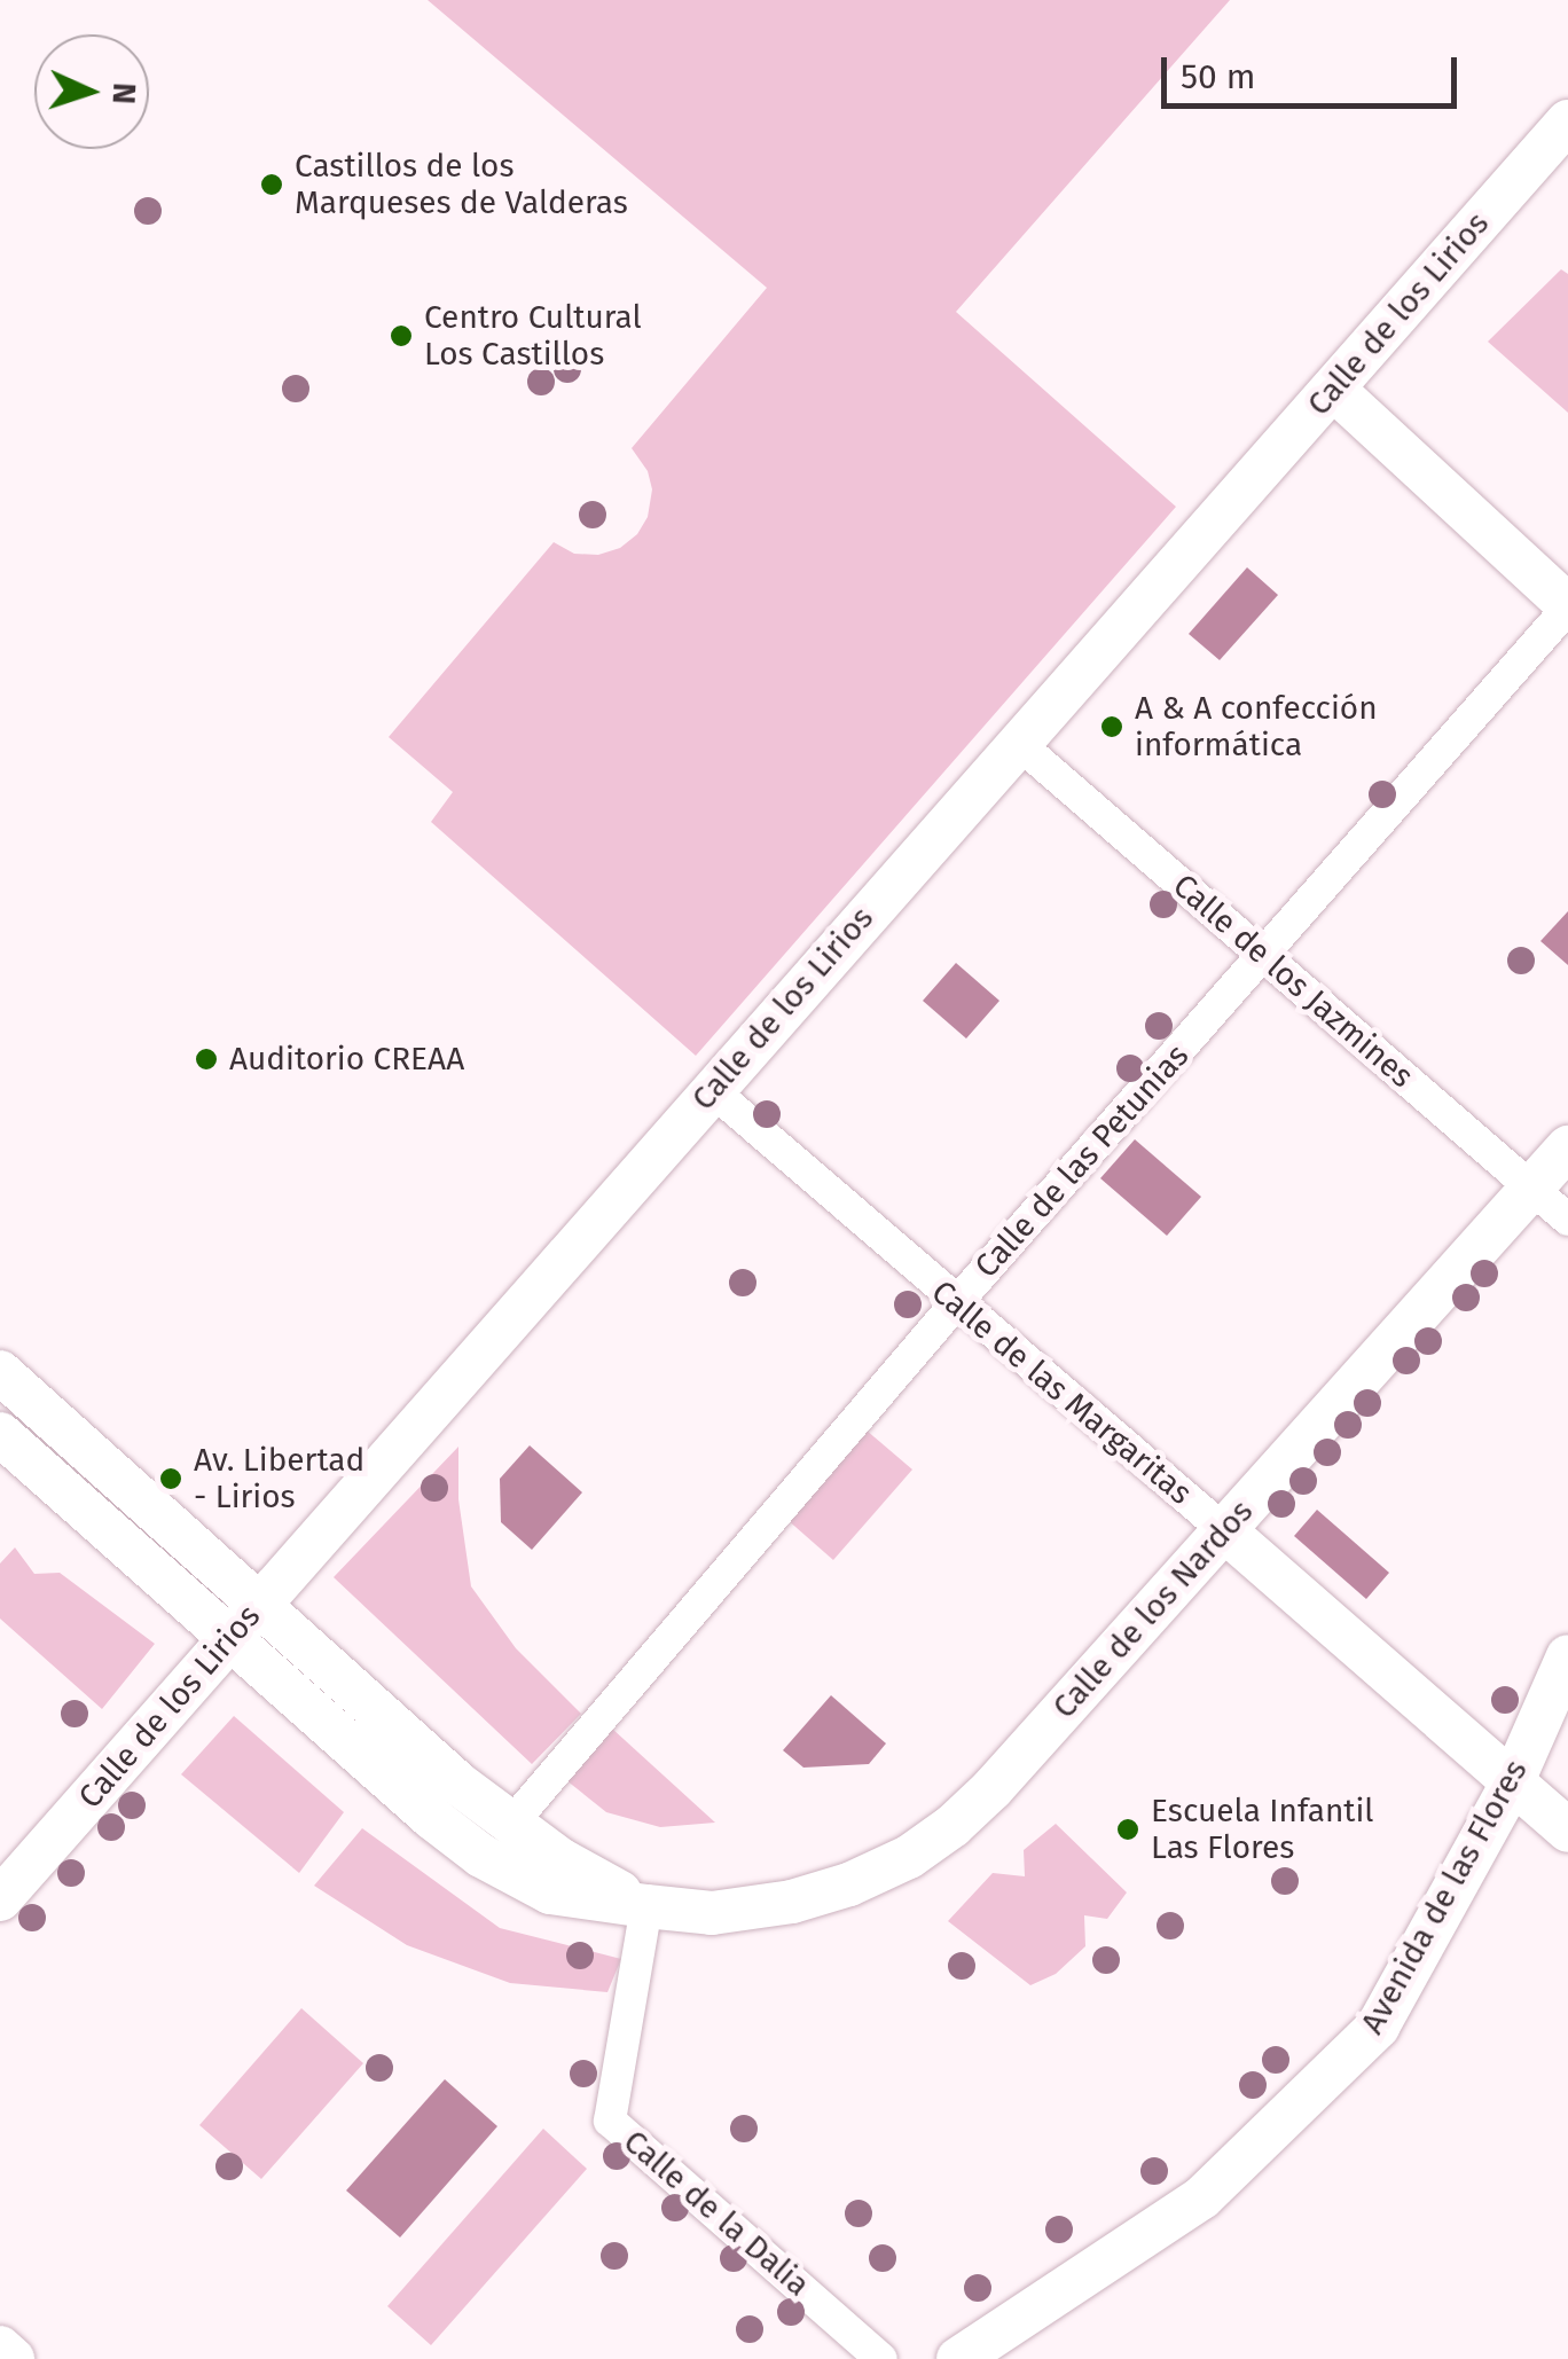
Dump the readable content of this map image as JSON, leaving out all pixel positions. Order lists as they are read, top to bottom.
{
  "streets": {
    "street": [
      "Calle de los Lirios",
      "Calle de los Jazmines",
      "Calle de las Petunias",
      "Calle de las Margaritas",
      "Calle de los Nardos",
      "Avenida de las Flores",
      "Calle de la Dalia"
    ]
  },
  "crossings": [
    ["Calle de los Lirios", "Calle de los Jazmines"],
    ["Calle de los Lirios", "Calle de las Margaritas"],
    ["Calle de los Lirios", "Calle de los Nardos"],
    ["Calle de los Jazmines", "Calle de las Petunias"],
    ["Calle de los Jazmines", "Calle de los Nardos"],
    ["Calle de las Petunias", "Calle de las Margaritas"],
    ["Calle de las Petunias", "Calle de los Nardos"],
    ["Calle de las Margaritas", "Calle de los Nardos"],
    ["Calle de las Margaritas", "Avenida de las Flores"],
    ["Calle de los Nardos", "Calle de la Dalia"]
  ],
  "places": [
    "Castillos de los Marqueses de Valderas",
    "Centro Cultural Los Castillos",
    "A & A confección informática",
    "Auditorio CREAA",
    "Av. Libertad - Lirios",
    "Escuela Infantil Las Flores"
  ],
  "scale_bar": "50 m",
  "north": "right"
}
